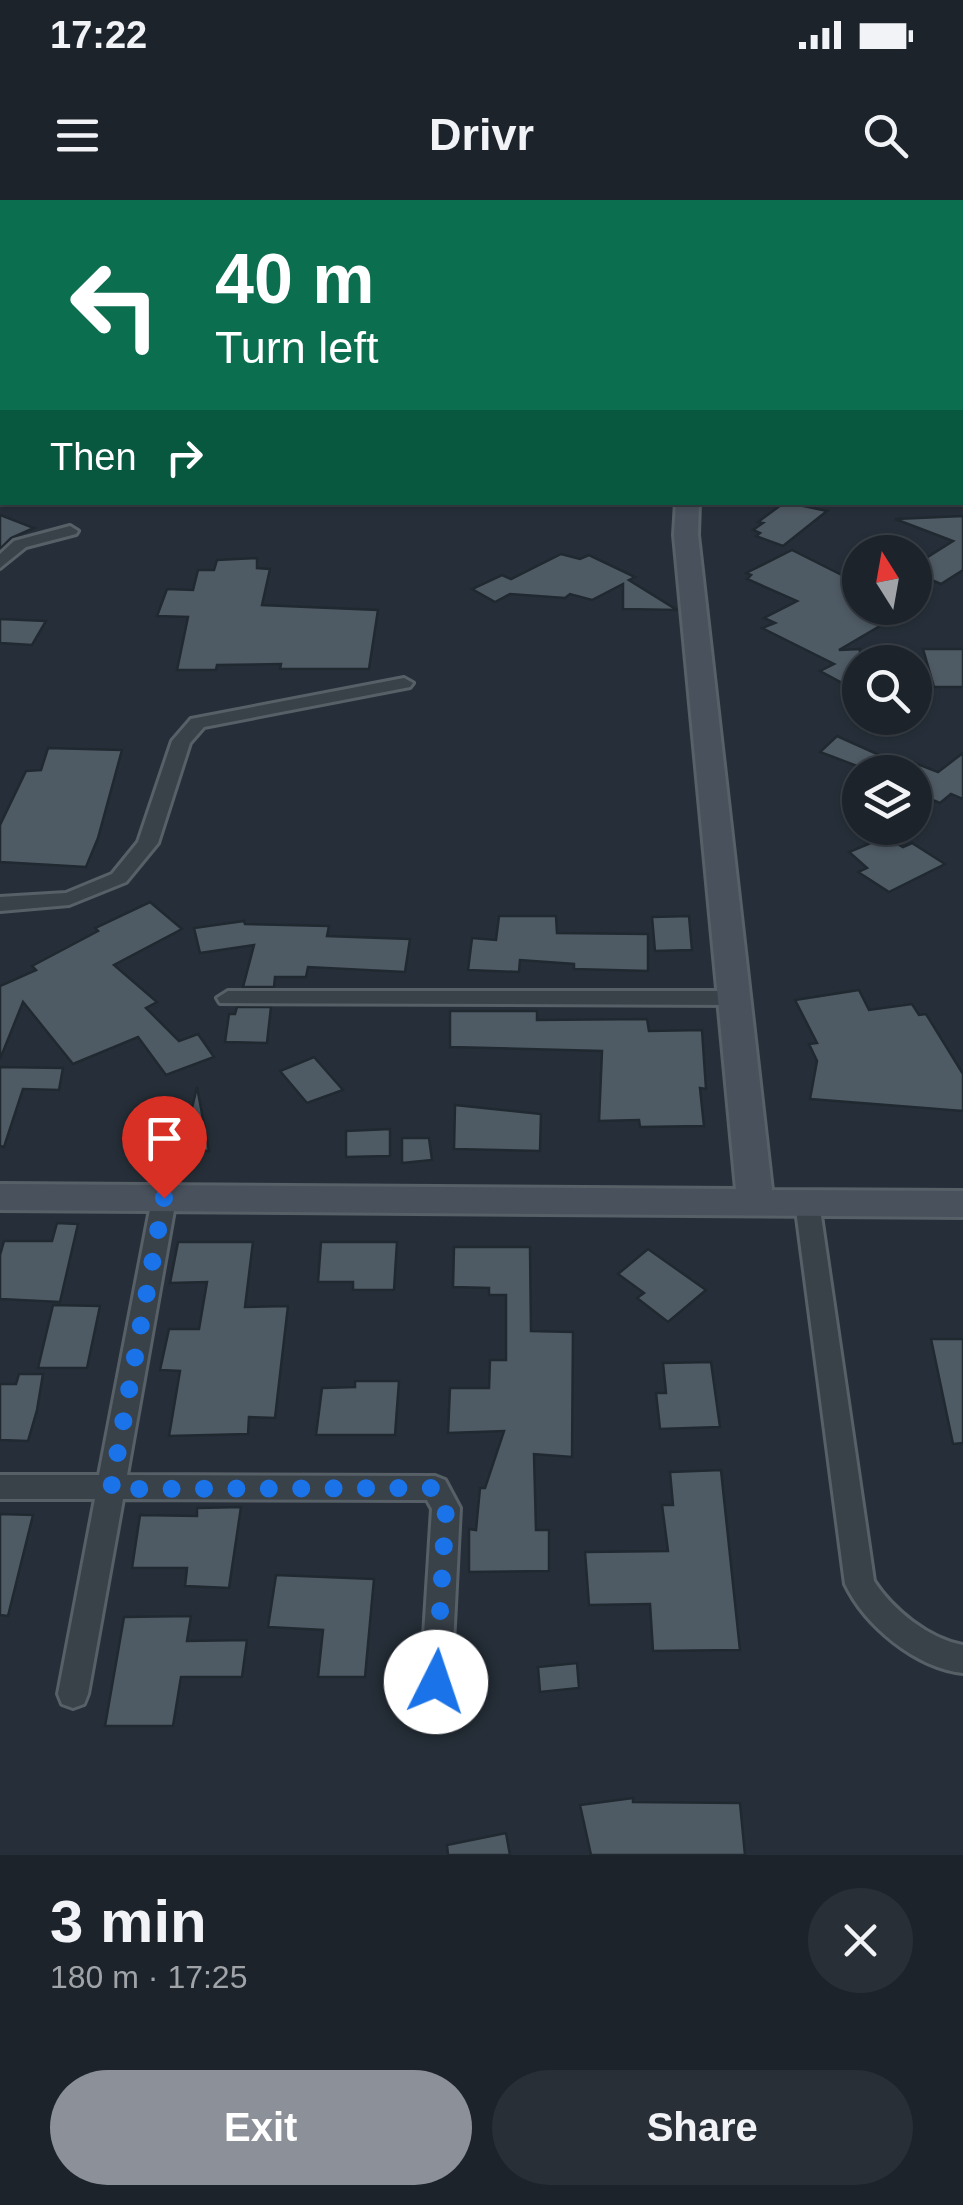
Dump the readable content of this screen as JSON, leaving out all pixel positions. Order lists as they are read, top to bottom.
{
  "north": "top",
  "page": {
    "status": "17:22",
    "header": "Drivr",
    "turn": ["40 m", "Turn left"],
    "then": "Then",
    "heading": ["3 min", "180 m · 17:25"],
    "buttons": ["Exit", "Share"]
  }
}
